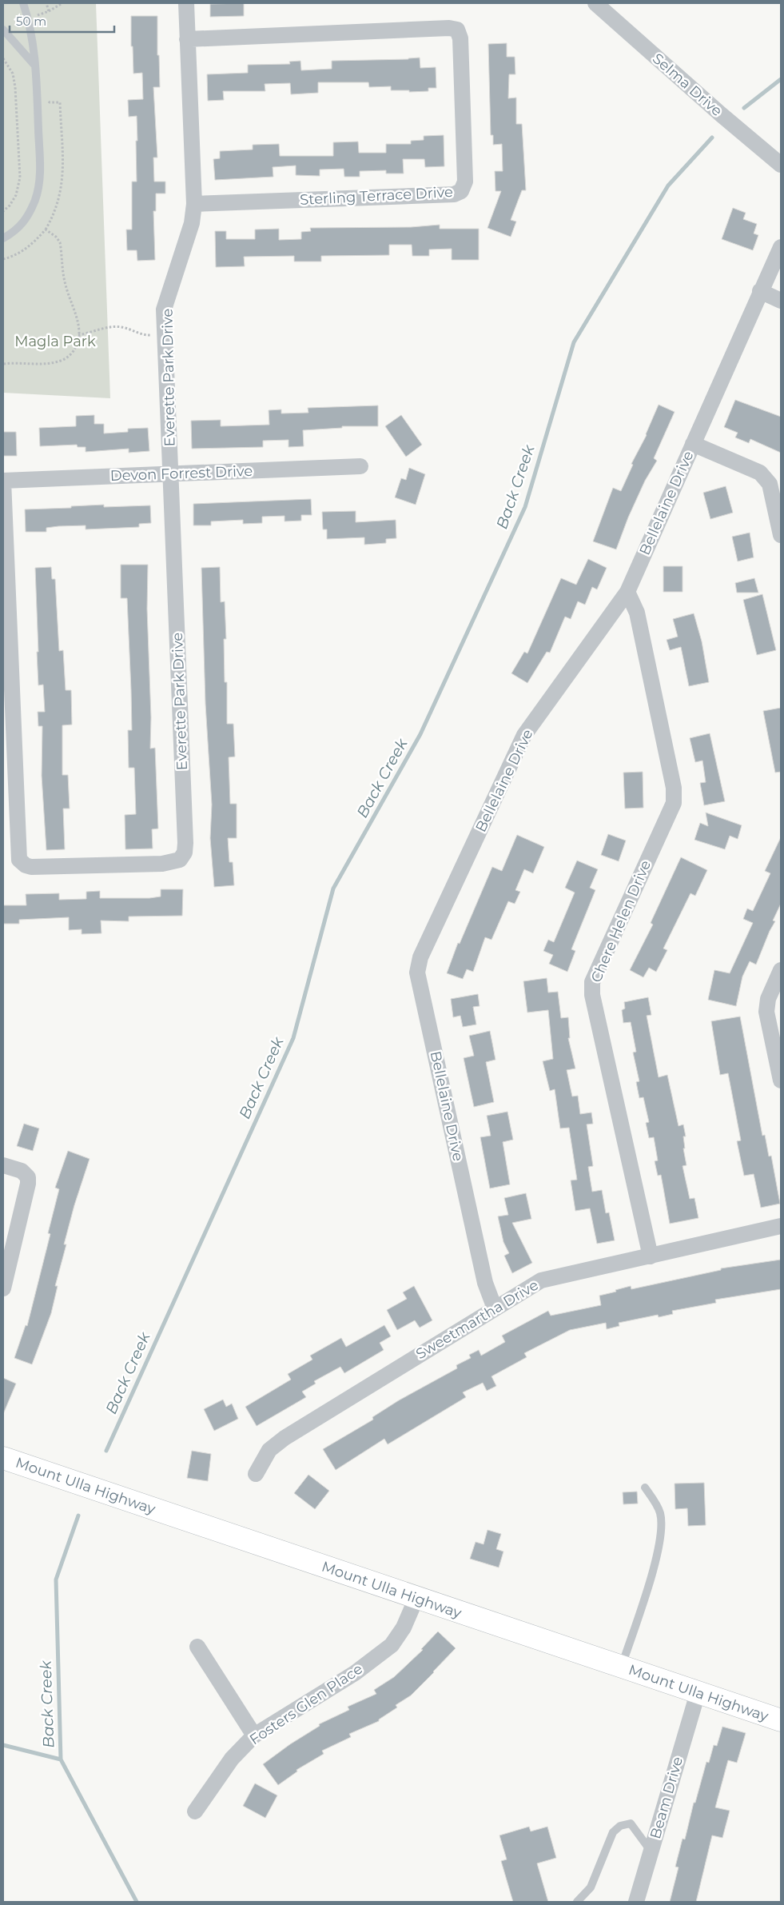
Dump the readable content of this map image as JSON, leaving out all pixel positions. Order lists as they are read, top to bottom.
{
  "streets": {
    "main road": ["Mount Ulla Highway"],
    "street": [
      "Selma Drive",
      "Sterling Terrace Drive",
      "Everette Park Drive",
      "Devon Forrest Drive",
      "Bellelaine Drive",
      "Chere Helen Drive",
      "Sweetmartha Drive",
      "Fosters Glen Place",
      "Beam Drive"
    ]
  },
  "crossings": [
    ["Sterling Terrace Drive", "Everette Park Drive"],
    ["Everette Park Drive", "Devon Forrest Drive"],
    ["Bellelaine Drive", "Chere Helen Drive"],
    ["Bellelaine Drive", "Sweetmartha Drive"],
    ["Chere Helen Drive", "Sweetmartha Drive"],
    ["Mount Ulla Highway", "Fosters Glen Place"],
    ["Mount Ulla Highway", "Beam Drive"]
  ],
  "water": ["Back Creek"],
  "parks": ["Magla Park"],
  "scale_bar": "50 m"
}
